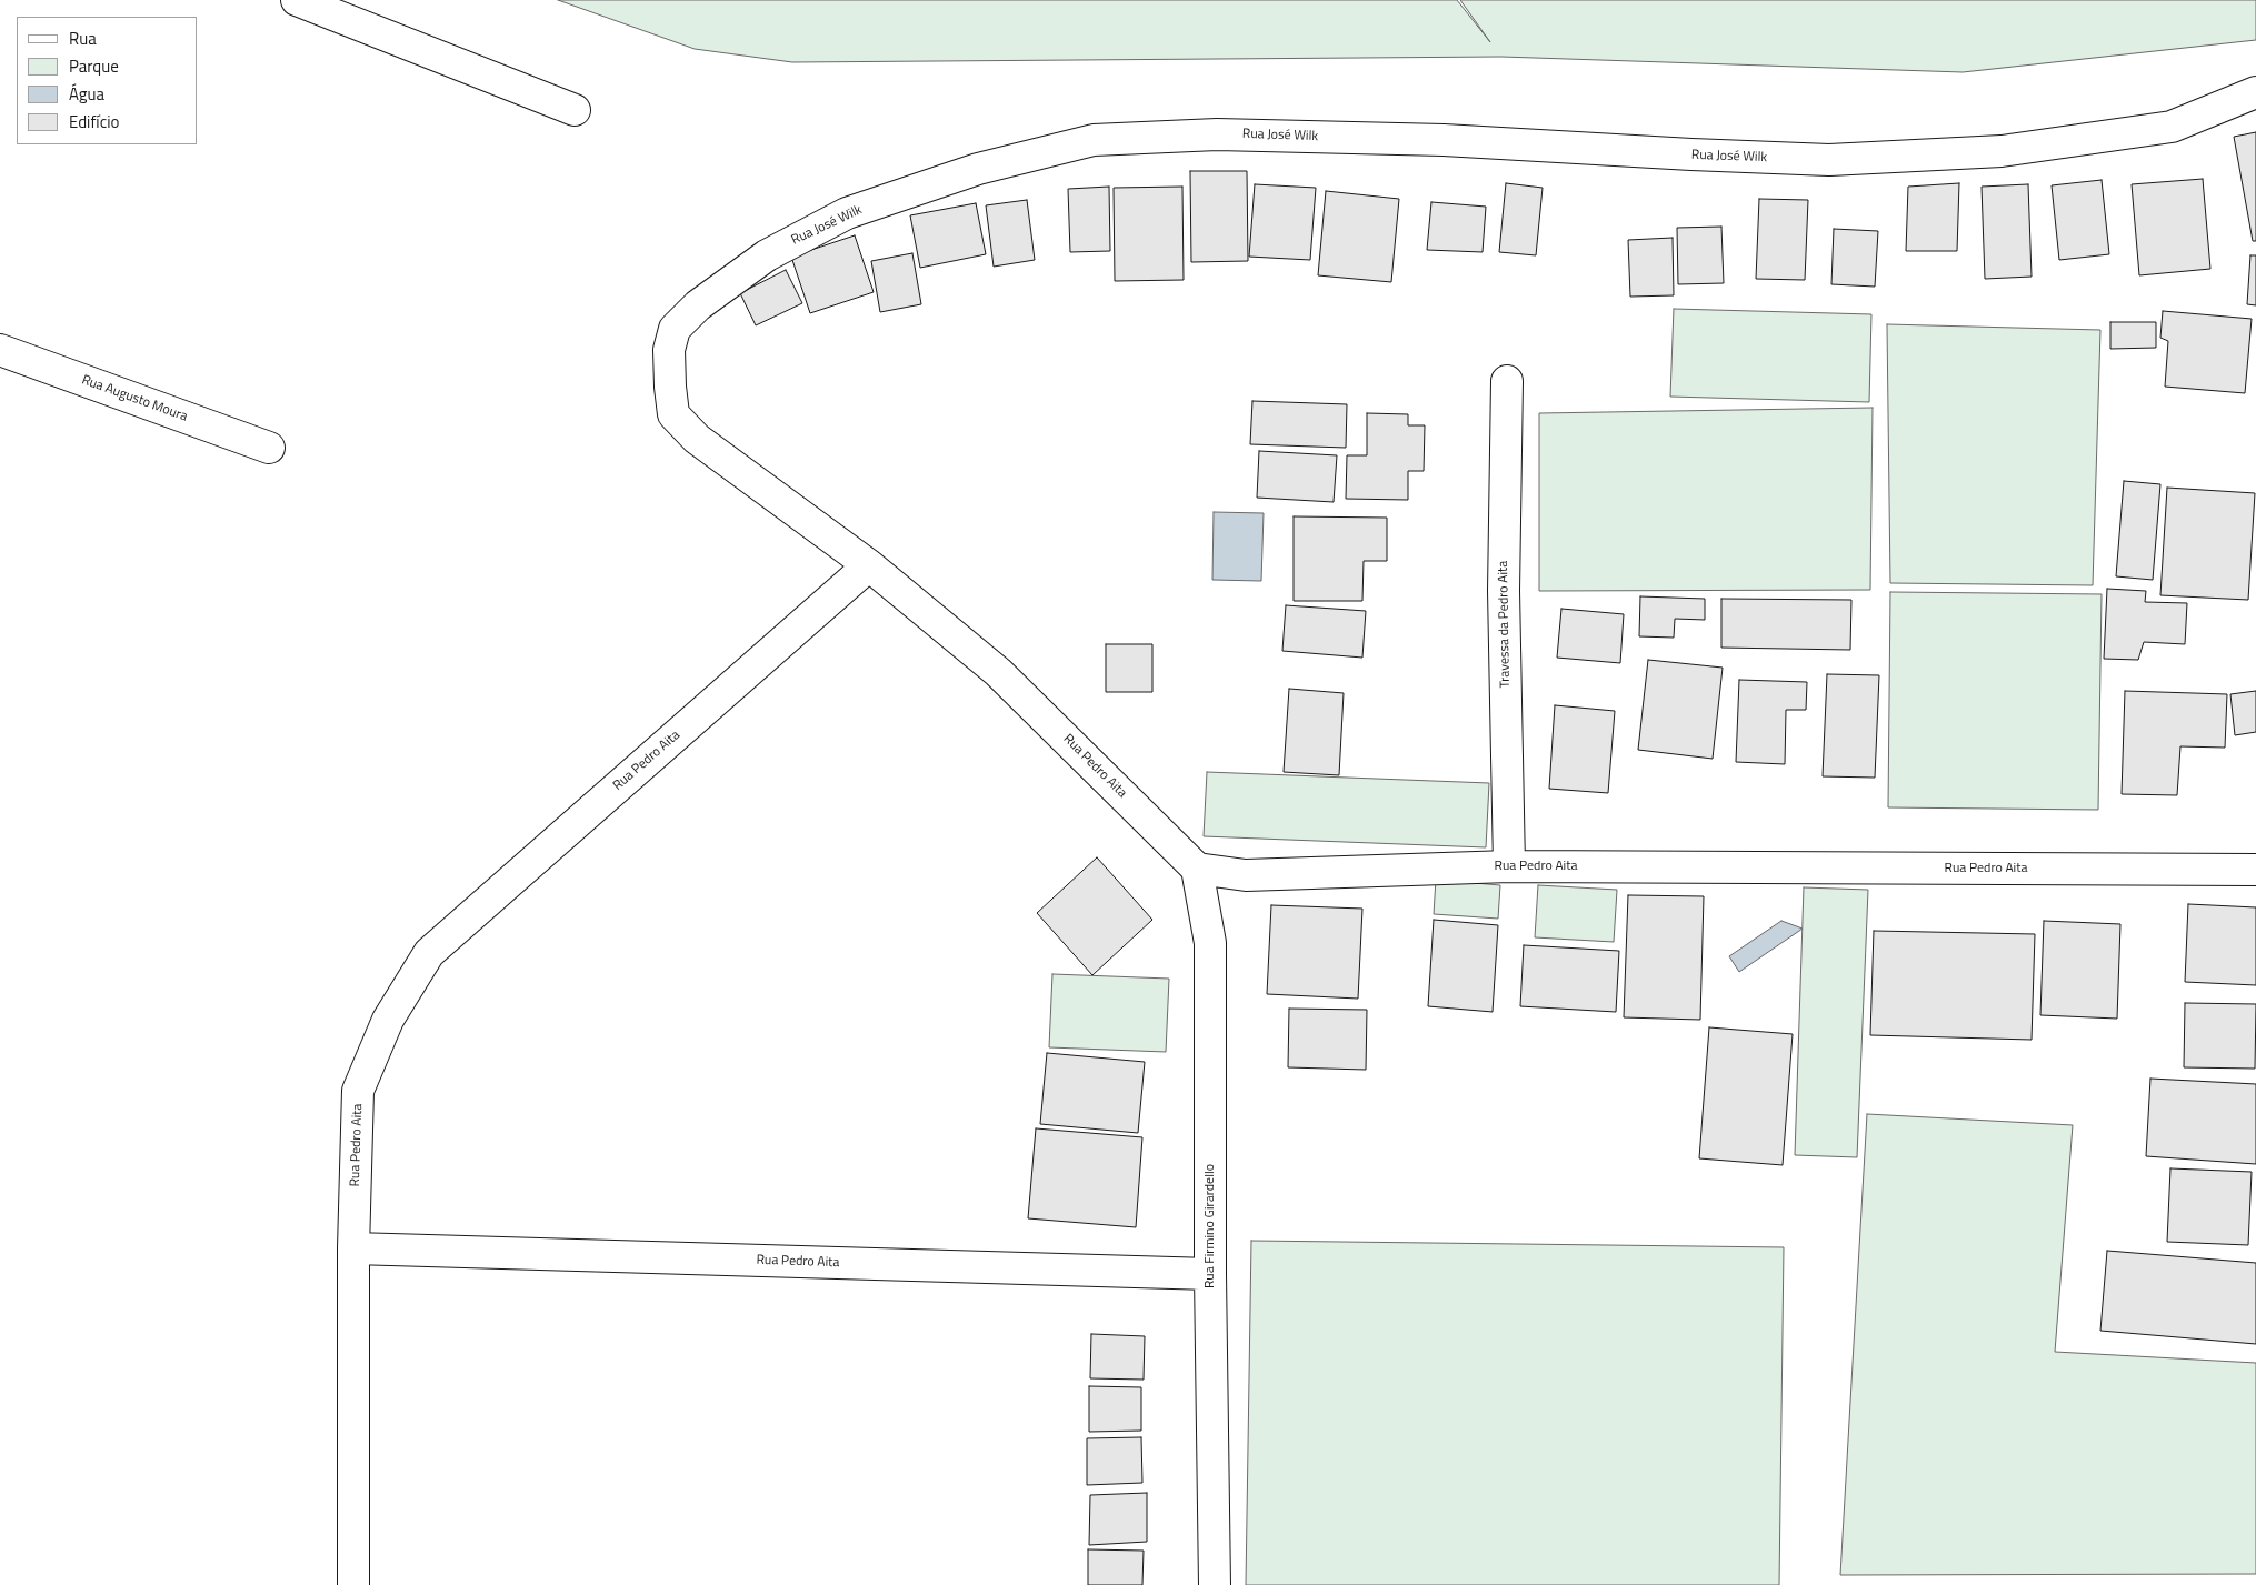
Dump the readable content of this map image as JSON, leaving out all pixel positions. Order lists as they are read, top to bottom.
{
  "streets": {
    "street": [
      "Rua José Wilk",
      "Rua Augusto Moura",
      "Travessa da Pedro Aita",
      "Rua Pedro Aita",
      "Rua Firmino Girardello"
    ]
  },
  "crossings": [
    ["Rua José Wilk", "Rua Pedro Aita"],
    ["Travessa da Pedro Aita", "Rua Pedro Aita"],
    ["Rua Pedro Aita", "Rua Firmino Girardello"]
  ],
  "legend": [
    "Rua",
    "Parque",
    "Água",
    "Edifício"
  ]
}
